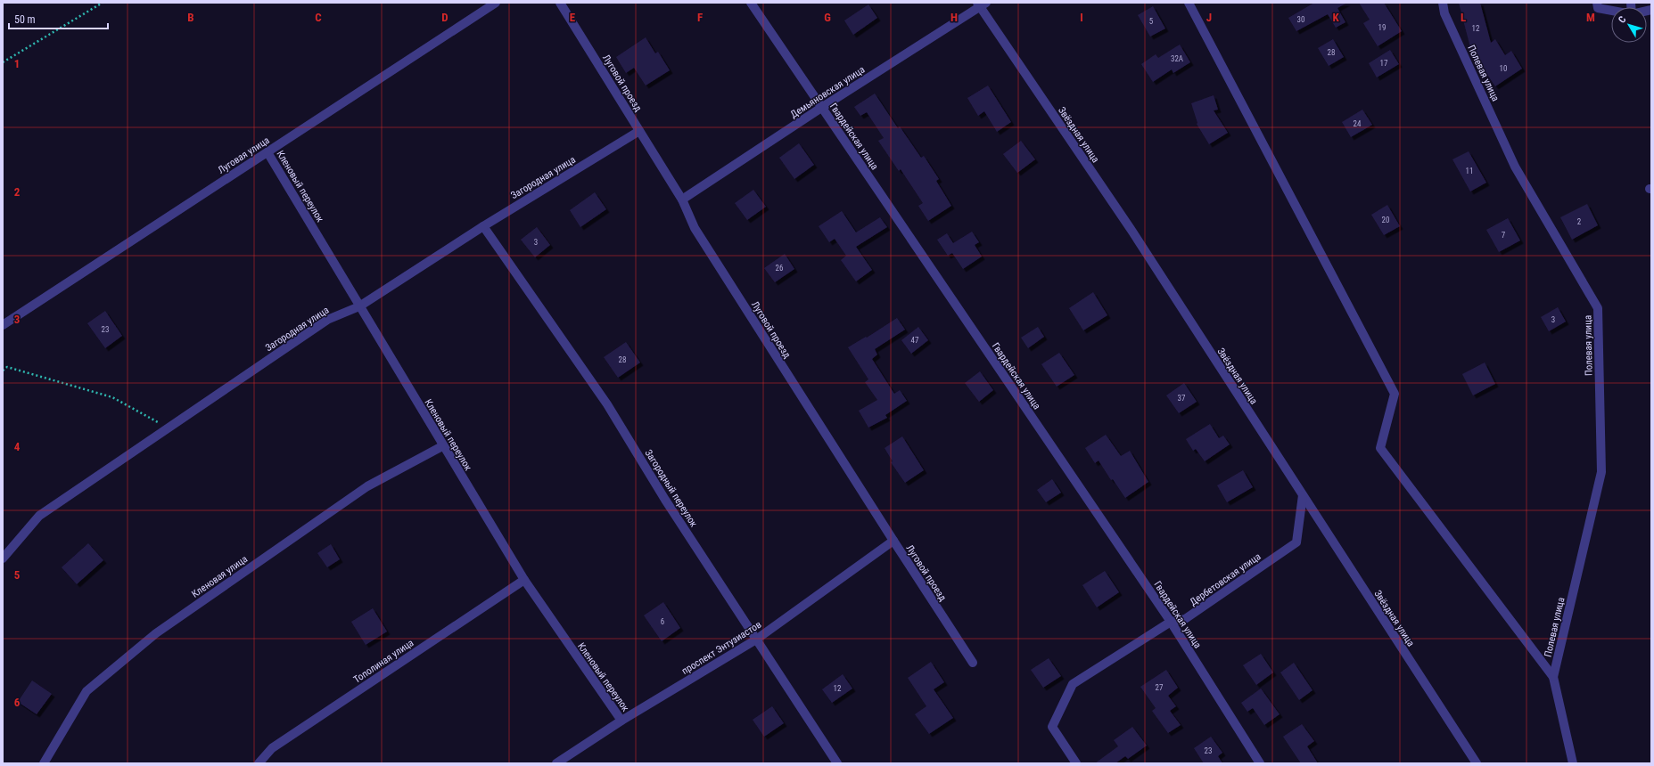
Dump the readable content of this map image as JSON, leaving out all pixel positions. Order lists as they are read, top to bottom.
{
  "streets": {
    "street": [
      "Полевая улица",
      "Луговой проезд",
      "Демьяновская улица",
      "Звёздная улица",
      "Гвардейская улица",
      "Луговая улица",
      "Загородная улица",
      "Кленовый переулок",
      "Загородный переулок",
      "Кленовая улица",
      "Дербетовская улица",
      "проспект Энтузиастов",
      "Тополиная улица"
    ]
  },
  "crossings": [
    ["Луговой проезд", "Демьяновская улица"],
    ["Луговой проезд", "Загородная улица"],
    ["Луговой проезд", "проспект Энтузиастов"],
    ["Демьяновская улица", "Звёздная улица"],
    ["Демьяновская улица", "Гвардейская улица"],
    ["Звёздная улица", "Дербетовская улица"],
    ["Гвардейская улица", "Дербетовская улица"],
    ["Луговая улица", "Кленовый переулок"],
    ["Загородная улица", "Кленовый переулок"],
    ["Загородная улица", "Загородный переулок"],
    ["Кленовый переулок", "Кленовая улица"],
    ["Кленовый переулок", "проспект Энтузиастов"],
    ["Кленовый переулок", "Тополиная улица"],
    ["Загородный переулок", "проспект Энтузиастов"]
  ],
  "house_numbers": [
    "30",
    "5",
    "19",
    "12",
    "28",
    "32А",
    "17",
    "10",
    "24",
    "11",
    "20",
    "2",
    "7",
    "3",
    "26",
    "3",
    "23",
    "47",
    "28",
    "37",
    "6",
    "27",
    "12",
    "23"
  ],
  "scale_bar": "50 m",
  "north": "top left",
  "grid": {
    "columns": [
      "B",
      "C",
      "D",
      "E",
      "F",
      "G",
      "H",
      "I",
      "J",
      "K",
      "L",
      "M"
    ],
    "rows": [
      "1",
      "2",
      "3",
      "4",
      "5",
      "6"
    ]
  }
}
